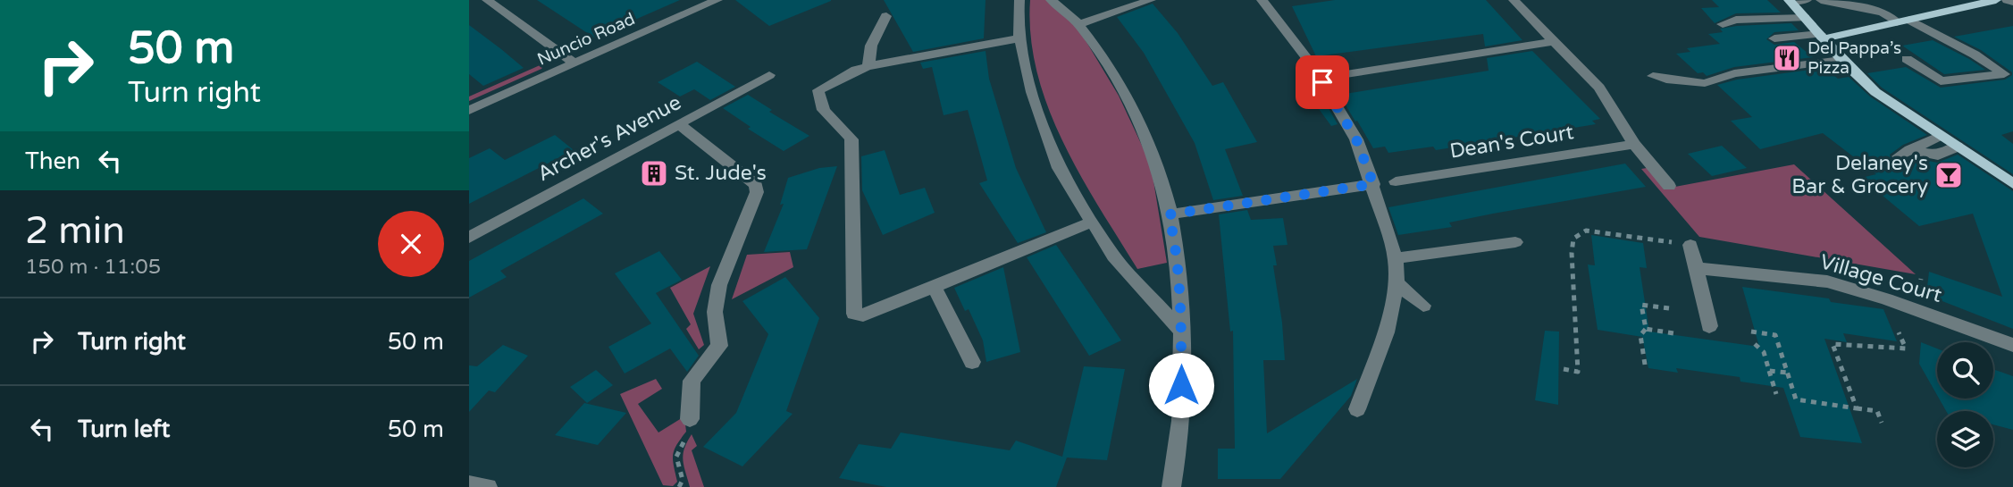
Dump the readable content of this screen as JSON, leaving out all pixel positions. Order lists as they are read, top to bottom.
{
  "streets": {
    "street": [
      "Nuncio Road",
      "Archer's Avenue",
      "Dean's Court",
      "Village Court"
    ]
  },
  "places": {
    "restaurant": ["Del Pappa’s Pizza"],
    "building": ["St. Jude's"],
    "bar": ["Delaney's Bar & Grocery"]
  },
  "page": {
    "turn": ["50 m", "Turn right"],
    "then": "Then",
    "heading": ["2 min", "150 m · 11:05"],
    "list": [
      {
        "name": "Turn right",
        "value": "50 m"
      },
      {
        "name": "Turn left",
        "value": "50 m"
      }
    ]
  }
}
